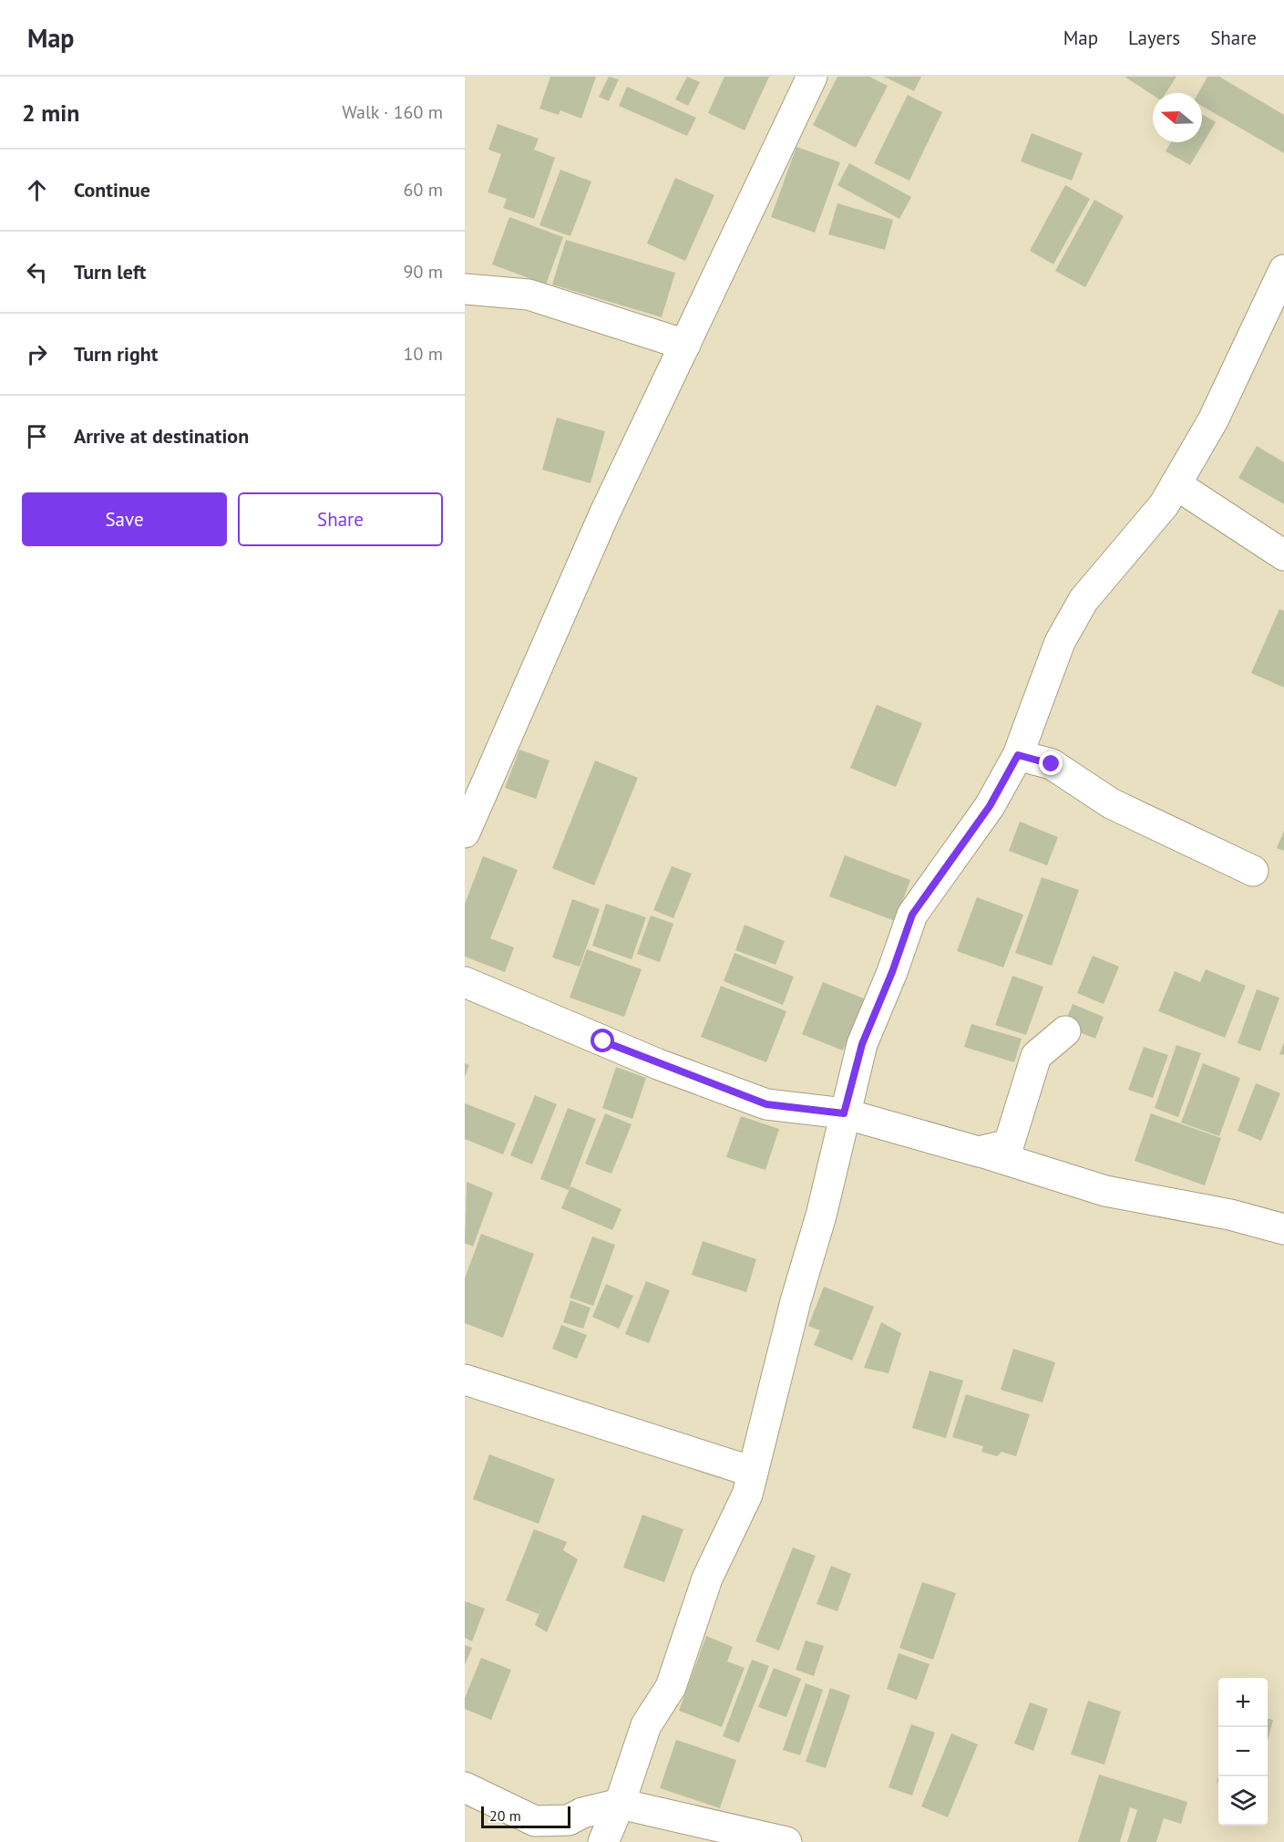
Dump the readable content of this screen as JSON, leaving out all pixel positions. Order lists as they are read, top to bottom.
{
  "scale_bar": "20 m",
  "north": "left",
  "page": {
    "header": "Map",
    "nav": ["Map", "Layers", "Share"],
    "heading": ["2 min", "Walk · 160 m"],
    "list": [
      ["Continue", "60 m"],
      ["Turn left", "90 m"],
      ["Turn right", "10 m"],
      "Arrive at destination"
    ],
    "buttons": ["Save", "Share"],
    "map_buttons": ["+", "−"],
    "scale": "20 m"
  }
}
